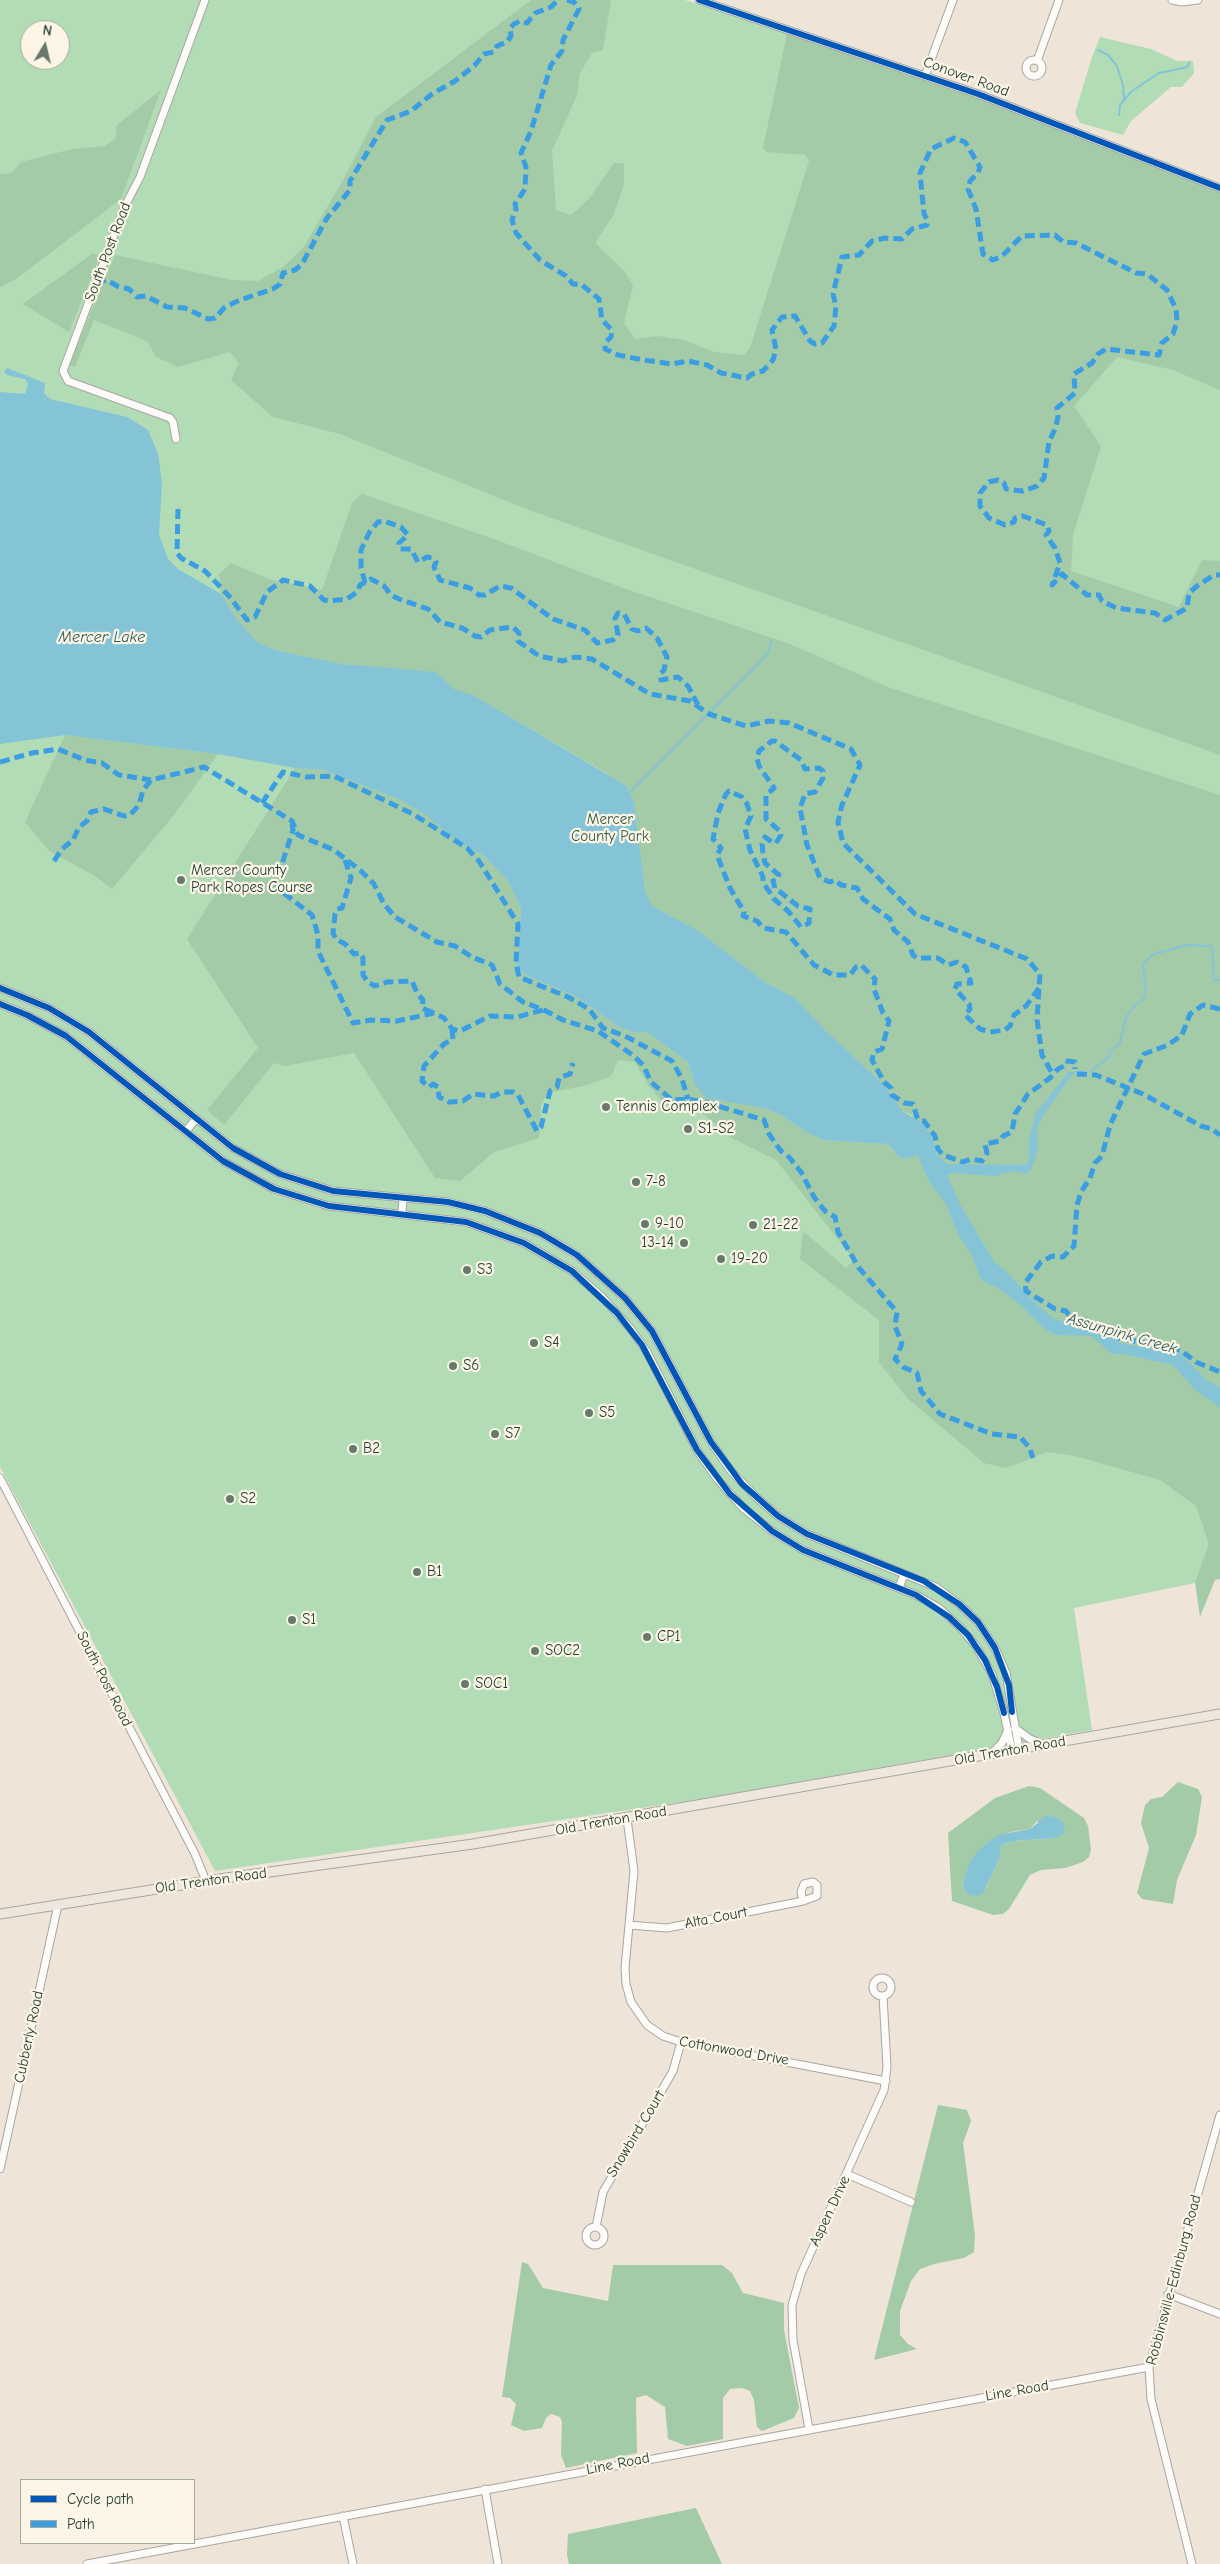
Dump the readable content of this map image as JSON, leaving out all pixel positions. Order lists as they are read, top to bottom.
{
  "streets": {
    "main road": ["Old Trenton Road"],
    "street": [
      "Conover Road",
      "South Post Road",
      "Alta Court",
      "Cubberly Road",
      "Cottonwood Drive",
      "Snowbird Court",
      "Aspen Drive",
      "Robbinsville-Edinburg Road",
      "Line Road"
    ]
  },
  "crossings": [
    ["South Post Road", "Old Trenton Road"],
    ["Old Trenton Road", "Cubberly Road"],
    ["Old Trenton Road", "Cottonwood Drive"],
    ["Alta Court", "Cottonwood Drive"],
    ["Cottonwood Drive", "Snowbird Court"],
    ["Cottonwood Drive", "Aspen Drive"],
    ["Aspen Drive", "Line Road"],
    ["Robbinsville-Edinburg Road", "Line Road"]
  ],
  "water": ["Mercer Lake", "Assunpink Creek"],
  "parks": ["Mercer County Park"],
  "places": [
    "Mercer County Park Ropes Course",
    "Tennis Complex",
    "S1-S2",
    "7-8",
    "9-10",
    "21-22",
    "13-14",
    "19-20",
    "S3",
    "S4",
    "S6",
    "S5",
    "S7",
    "B2",
    "S2",
    "B1",
    "S1",
    "CP1",
    "SOC2",
    "SOC1"
  ],
  "legend": ["Cycle path", "Path"],
  "north": "top"
}
